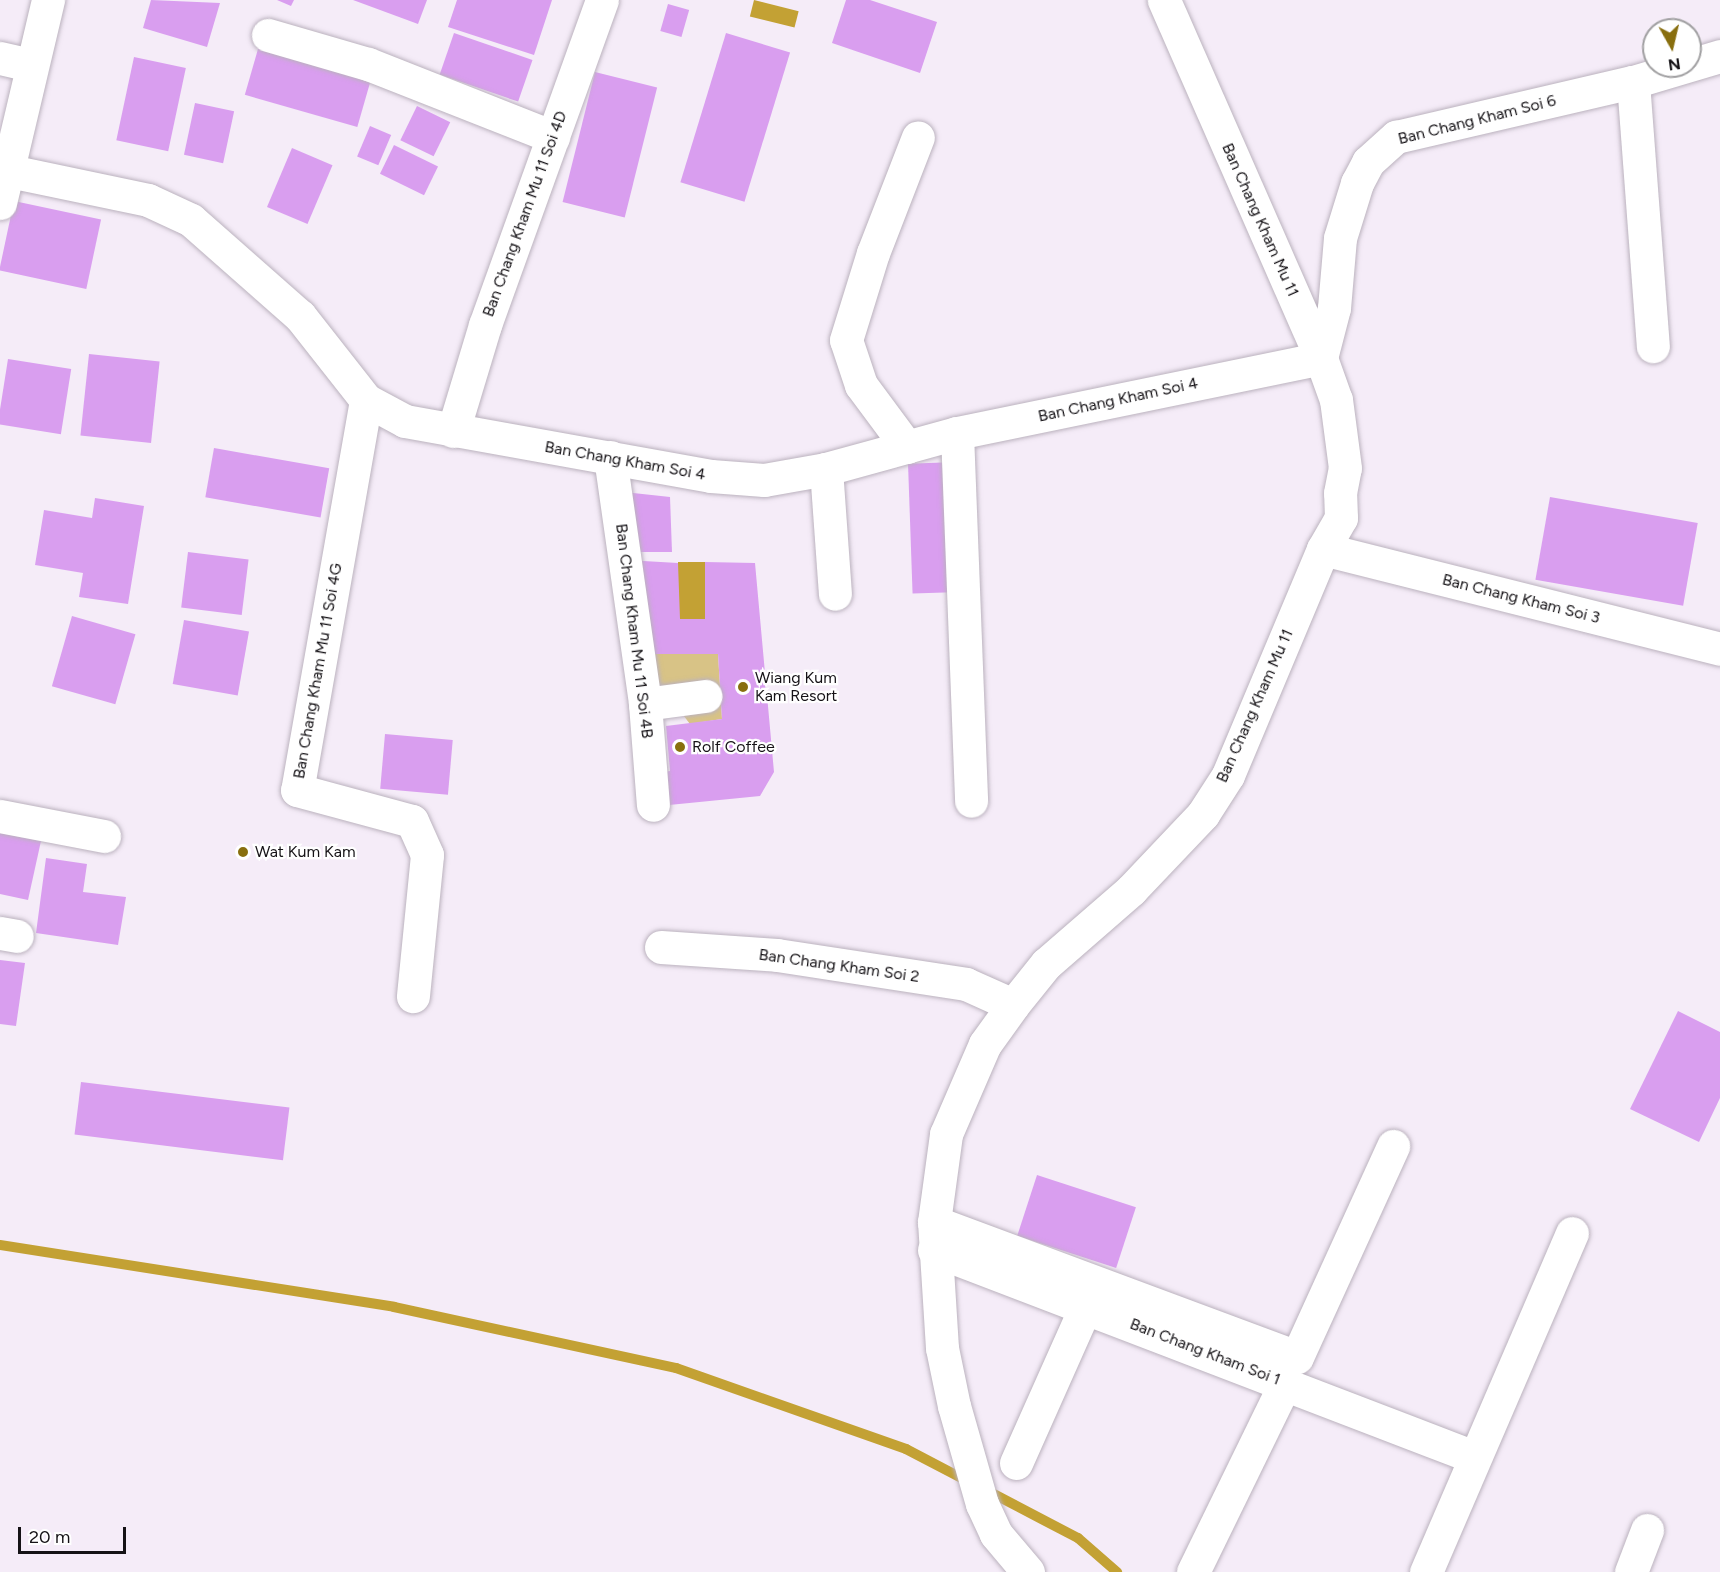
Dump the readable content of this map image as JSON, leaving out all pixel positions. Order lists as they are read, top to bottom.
{
  "streets": {
    "street": [
      "Ban Chang Kham Soi 6",
      "Ban Chang Kham Mu 11 Soi 4D",
      "Ban Chang Kham Mu 11",
      "Ban Chang Kham Soi 4",
      "Ban Chang Kham Soi 3",
      "Ban Chang Kham Mu 11 Soi 4B",
      "Ban Chang Kham Mu 11 Soi 4G",
      "Ban Chang Kham Soi 2",
      "Ban Chang Kham Soi 1"
    ]
  },
  "crossings": [
    ["Ban Chang Kham Soi 6", "Ban Chang Kham Mu 11"],
    ["Ban Chang Kham Soi 6", "Ban Chang Kham Soi 4"],
    ["Ban Chang Kham Mu 11 Soi 4D", "Ban Chang Kham Soi 4"],
    ["Ban Chang Kham Mu 11", "Ban Chang Kham Soi 4"],
    ["Ban Chang Kham Mu 11", "Ban Chang Kham Soi 3"],
    ["Ban Chang Kham Mu 11", "Ban Chang Kham Soi 2"],
    ["Ban Chang Kham Mu 11", "Ban Chang Kham Soi 1"],
    ["Ban Chang Kham Soi 4", "Ban Chang Kham Mu 11 Soi 4B"],
    ["Ban Chang Kham Soi 4", "Ban Chang Kham Mu 11 Soi 4G"]
  ],
  "places": ["Wiang Kum Kam Resort", "Rolf Coffee", "Wat Kum Kam"],
  "scale_bar": "20 m",
  "north": "bottom"
}
